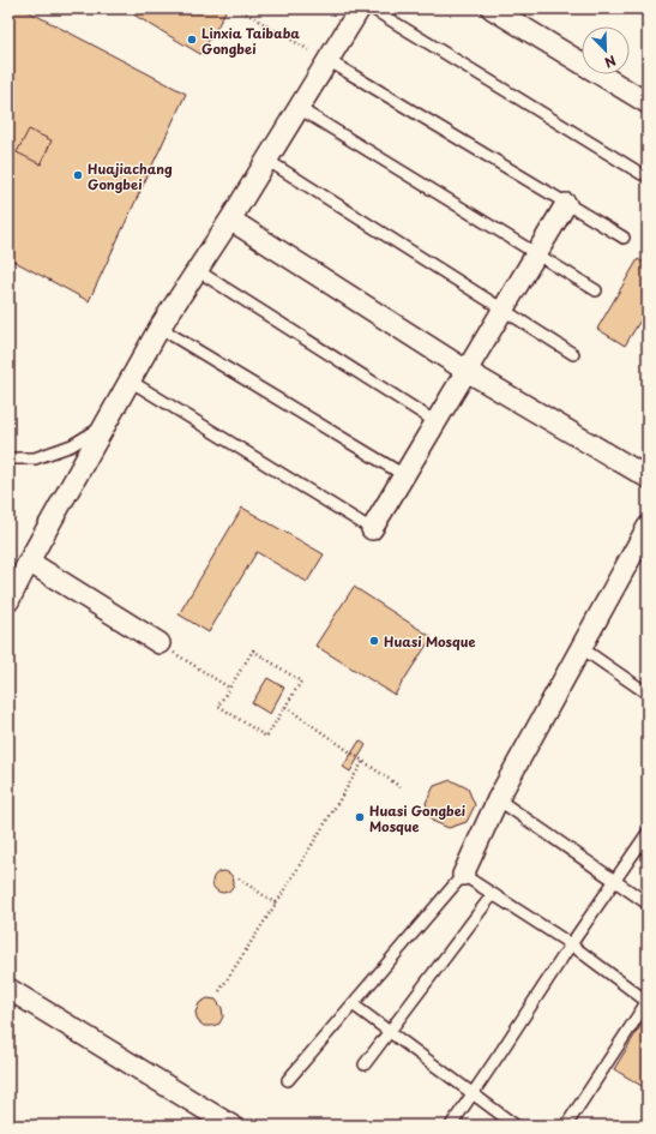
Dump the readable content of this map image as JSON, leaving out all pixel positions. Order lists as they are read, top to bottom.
{
  "places": [
    "Linxia Taibaba Gongbei",
    "Huajiachang Gongbei",
    "Huasi Mosque",
    "Huasi Gongbei Mosque"
  ],
  "north": "bottom right"
}
